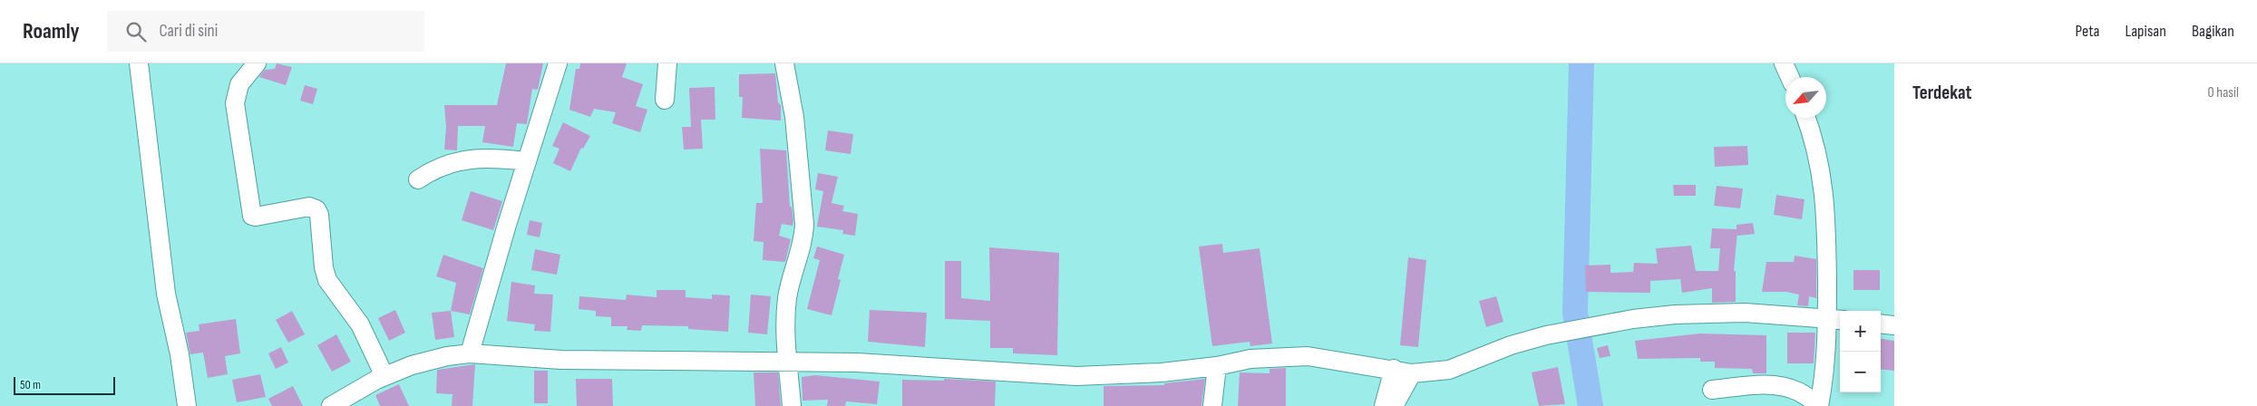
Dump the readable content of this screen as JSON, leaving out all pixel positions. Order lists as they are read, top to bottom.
{
  "scale_bar": "50 m",
  "north": "bottom left",
  "page": {
    "header": "Roamly",
    "search": "Cari di sini",
    "nav": ["Peta", "Lapisan", "Bagikan"],
    "heading": ["Terdekat", "0 hasil"],
    "map_buttons": ["+", "−"],
    "scale": "50 m"
  }
}
